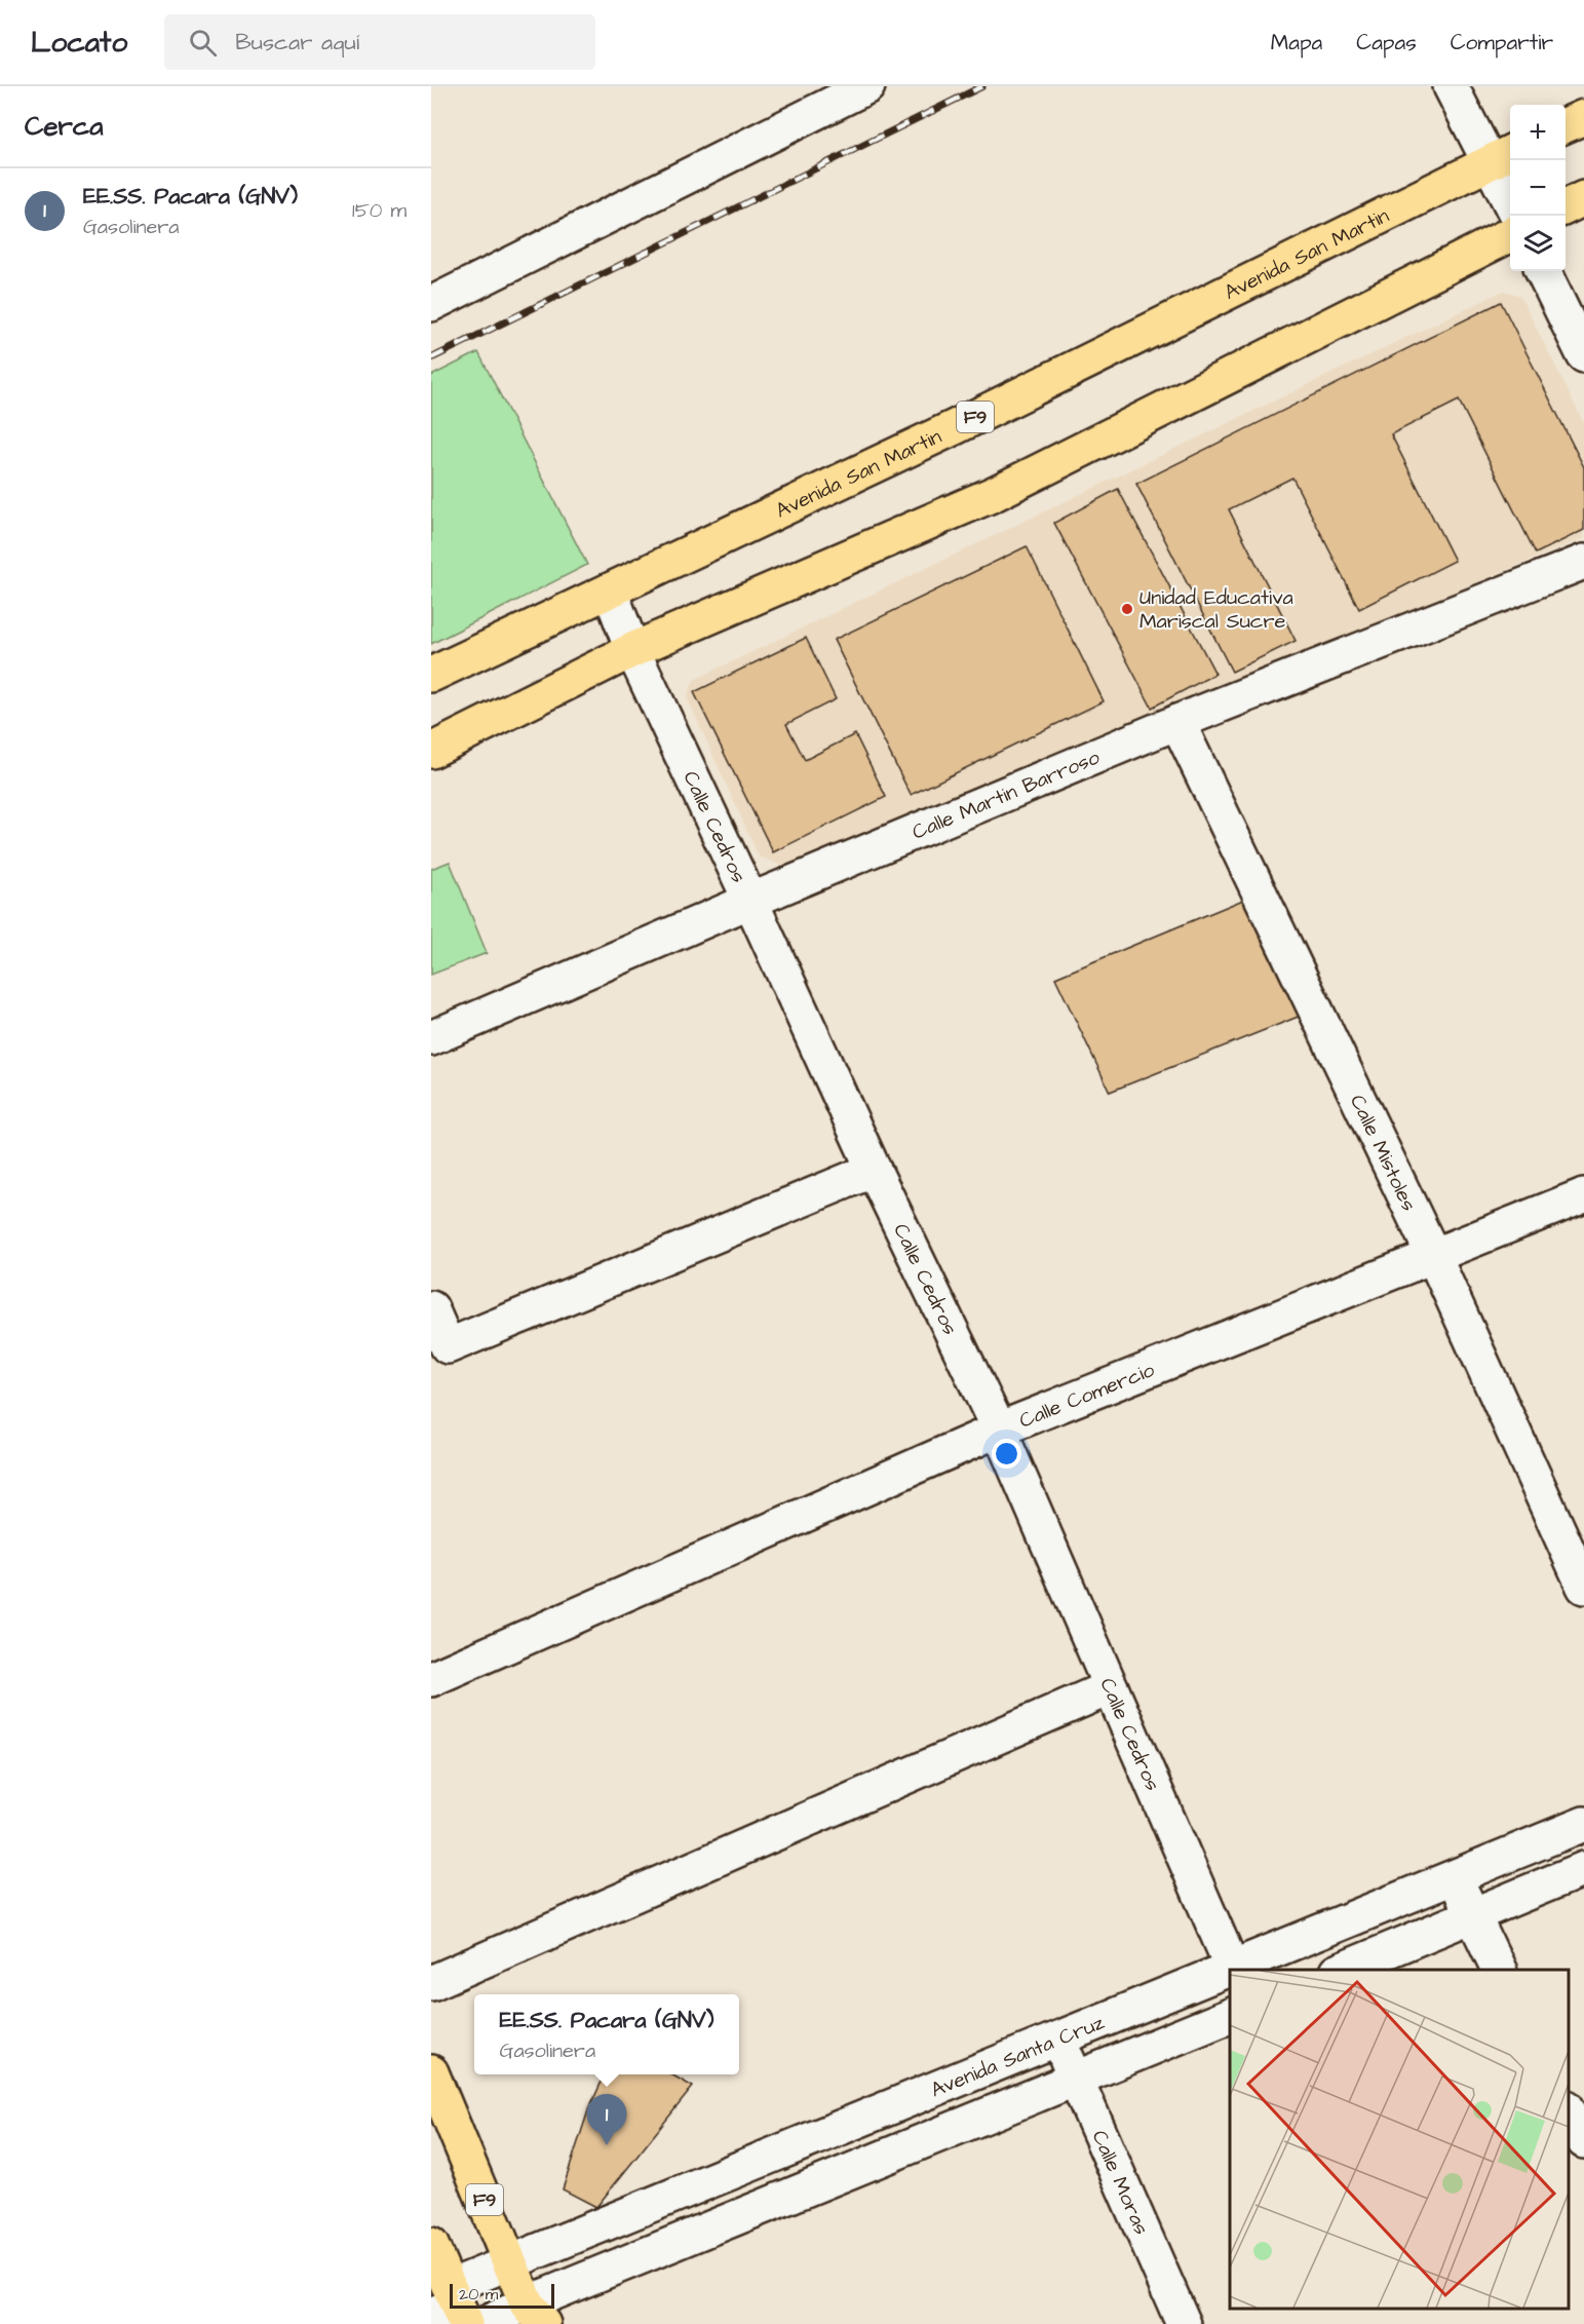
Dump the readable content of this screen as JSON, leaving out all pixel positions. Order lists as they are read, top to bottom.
{
  "streets": {
    "highway": ["Avenida San Martin", "F9"],
    "street": [
      "Calle Martin Barroso",
      "Calle Cedros",
      "Calle Mistoles",
      "Calle Comercio",
      "Avenida Santa Cruz",
      "Calle Moras"
    ]
  },
  "crossings": [
    ["Avenida San Martin", "Calle Cedros"],
    ["F9", "Avenida Santa Cruz"],
    ["Calle Martin Barroso", "Calle Cedros"],
    ["Calle Martin Barroso", "Calle Mistoles"],
    ["Calle Cedros", "Calle Comercio"],
    ["Calle Cedros", "Avenida Santa Cruz"],
    ["Calle Mistoles", "Calle Comercio"],
    ["Avenida Santa Cruz", "Calle Moras"]
  ],
  "places": ["Unidad Educativa Mariscal Sucre"],
  "scale_bar": "20 m",
  "page": {
    "header": "Locato",
    "search": "Buscar aquí",
    "nav": ["Mapa", "Capas", "Compartir"],
    "heading": "Cerca",
    "map_buttons": ["+", "−"],
    "list": [
      {
        "mark": "1",
        "name": "EE.SS. Pacara (GNV)",
        "note": "Gasolinera",
        "value": "150 m"
      }
    ],
    "popup": ["EE.SS. Pacara (GNV)", "Gasolinera"],
    "pins": "1",
    "scale": "20 m"
  }
}
